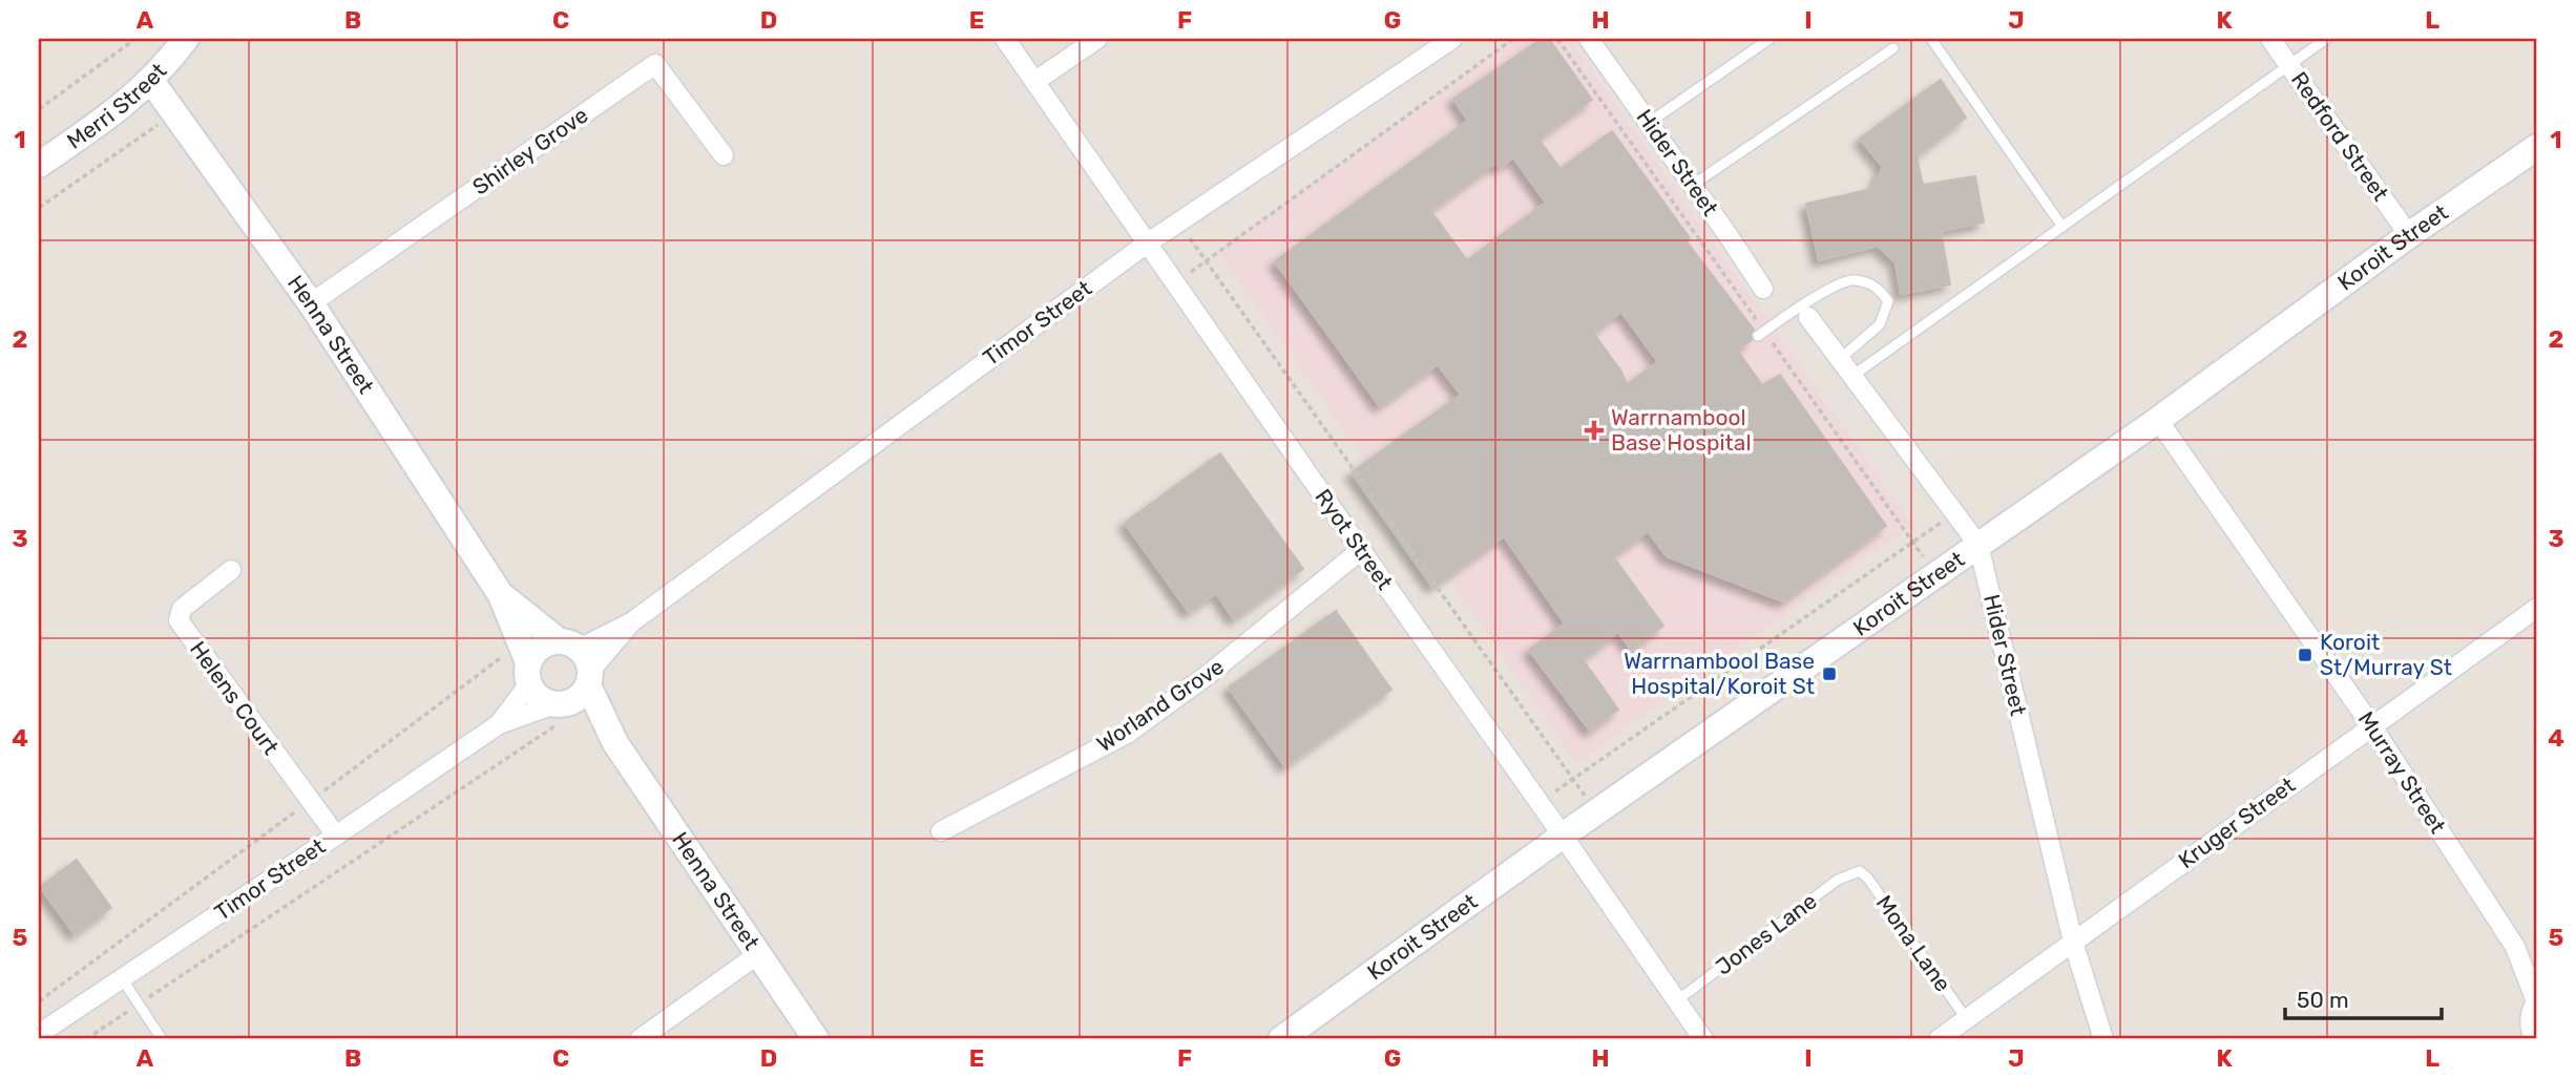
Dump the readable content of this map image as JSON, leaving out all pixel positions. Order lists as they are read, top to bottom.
{
  "streets": {
    "street": [
      "Merri Street",
      "Redford Street",
      "Shirley Grove",
      "Hider Street",
      "Koroit Street",
      "Timor Street",
      "Henna Street",
      "Ryot Street",
      "Helens Court",
      "Worland Grove",
      "Murray Street",
      "Kruger Street"
    ],
    "lane": ["Jones Lane", "Mona Lane"]
  },
  "crossings": [
    ["Merri Street", "Henna Street"],
    ["Redford Street", "Koroit Street"],
    ["Shirley Grove", "Henna Street"],
    ["Hider Street", "Koroit Street"],
    ["Hider Street", "Kruger Street"],
    ["Koroit Street", "Ryot Street"],
    ["Koroit Street", "Murray Street"],
    ["Timor Street", "Henna Street"],
    ["Timor Street", "Ryot Street"],
    ["Timor Street", "Helens Court"],
    ["Ryot Street", "Worland Grove"],
    ["Ryot Street", "Jones Lane"],
    ["Murray Street", "Kruger Street"],
    ["Kruger Street", "Mona Lane"],
    ["Jones Lane", "Mona Lane"]
  ],
  "places": {
    "health": ["Warrnambool Base Hospital"],
    "transit": ["Koroit St/Murray St", "Warrnambool Base Hospital/Koroit St"]
  },
  "scale_bar": "50 m",
  "grid": {
    "columns": [
      "A",
      "B",
      "C",
      "D",
      "E",
      "F",
      "G",
      "H",
      "I",
      "J",
      "K",
      "L"
    ],
    "rows": [
      "1",
      "2",
      "3",
      "4",
      "5"
    ]
  }
}
